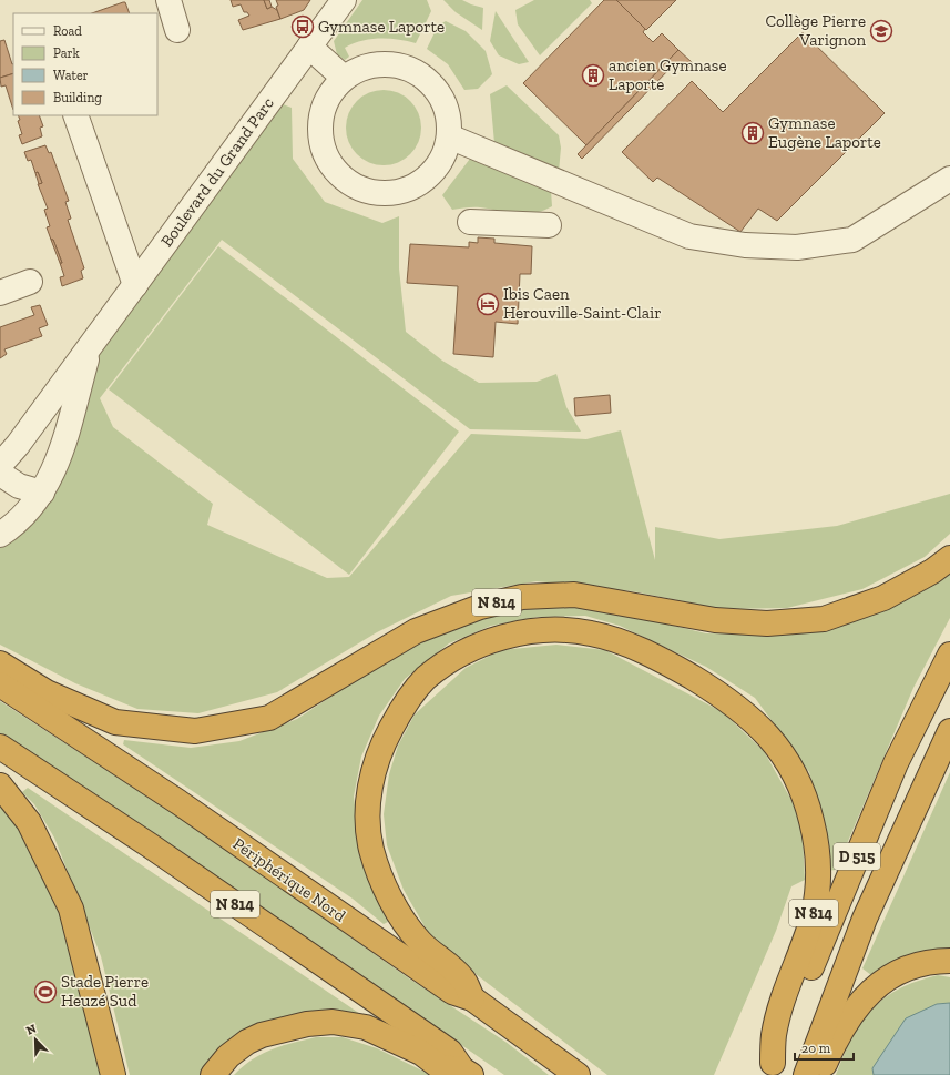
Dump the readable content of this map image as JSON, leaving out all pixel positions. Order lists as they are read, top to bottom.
{
  "streets": {
    "highway": ["N 814", "D 515", "Périphérique Nord"],
    "street": ["Boulevard du Grand Parc"]
  },
  "crossings": [
    ["N 814", "D 515"],
    ["N 814", "Périphérique Nord"]
  ],
  "places": {
    "bus stop": ["Gymnase Laporte"],
    "school or university": ["Collège Pierre Varignon"],
    "building": ["ancien Gymnase Laporte", "Gymnase Eugène Laporte"],
    "hotel": ["Ibis Caen Herouville-Saint-Clair"],
    "sports": ["Stade Pierre Heuzé Sud"]
  },
  "legend": [
    "Road",
    "Park",
    "Water",
    "Building"
  ],
  "scale_bar": "20 m",
  "north": "top left"
}
